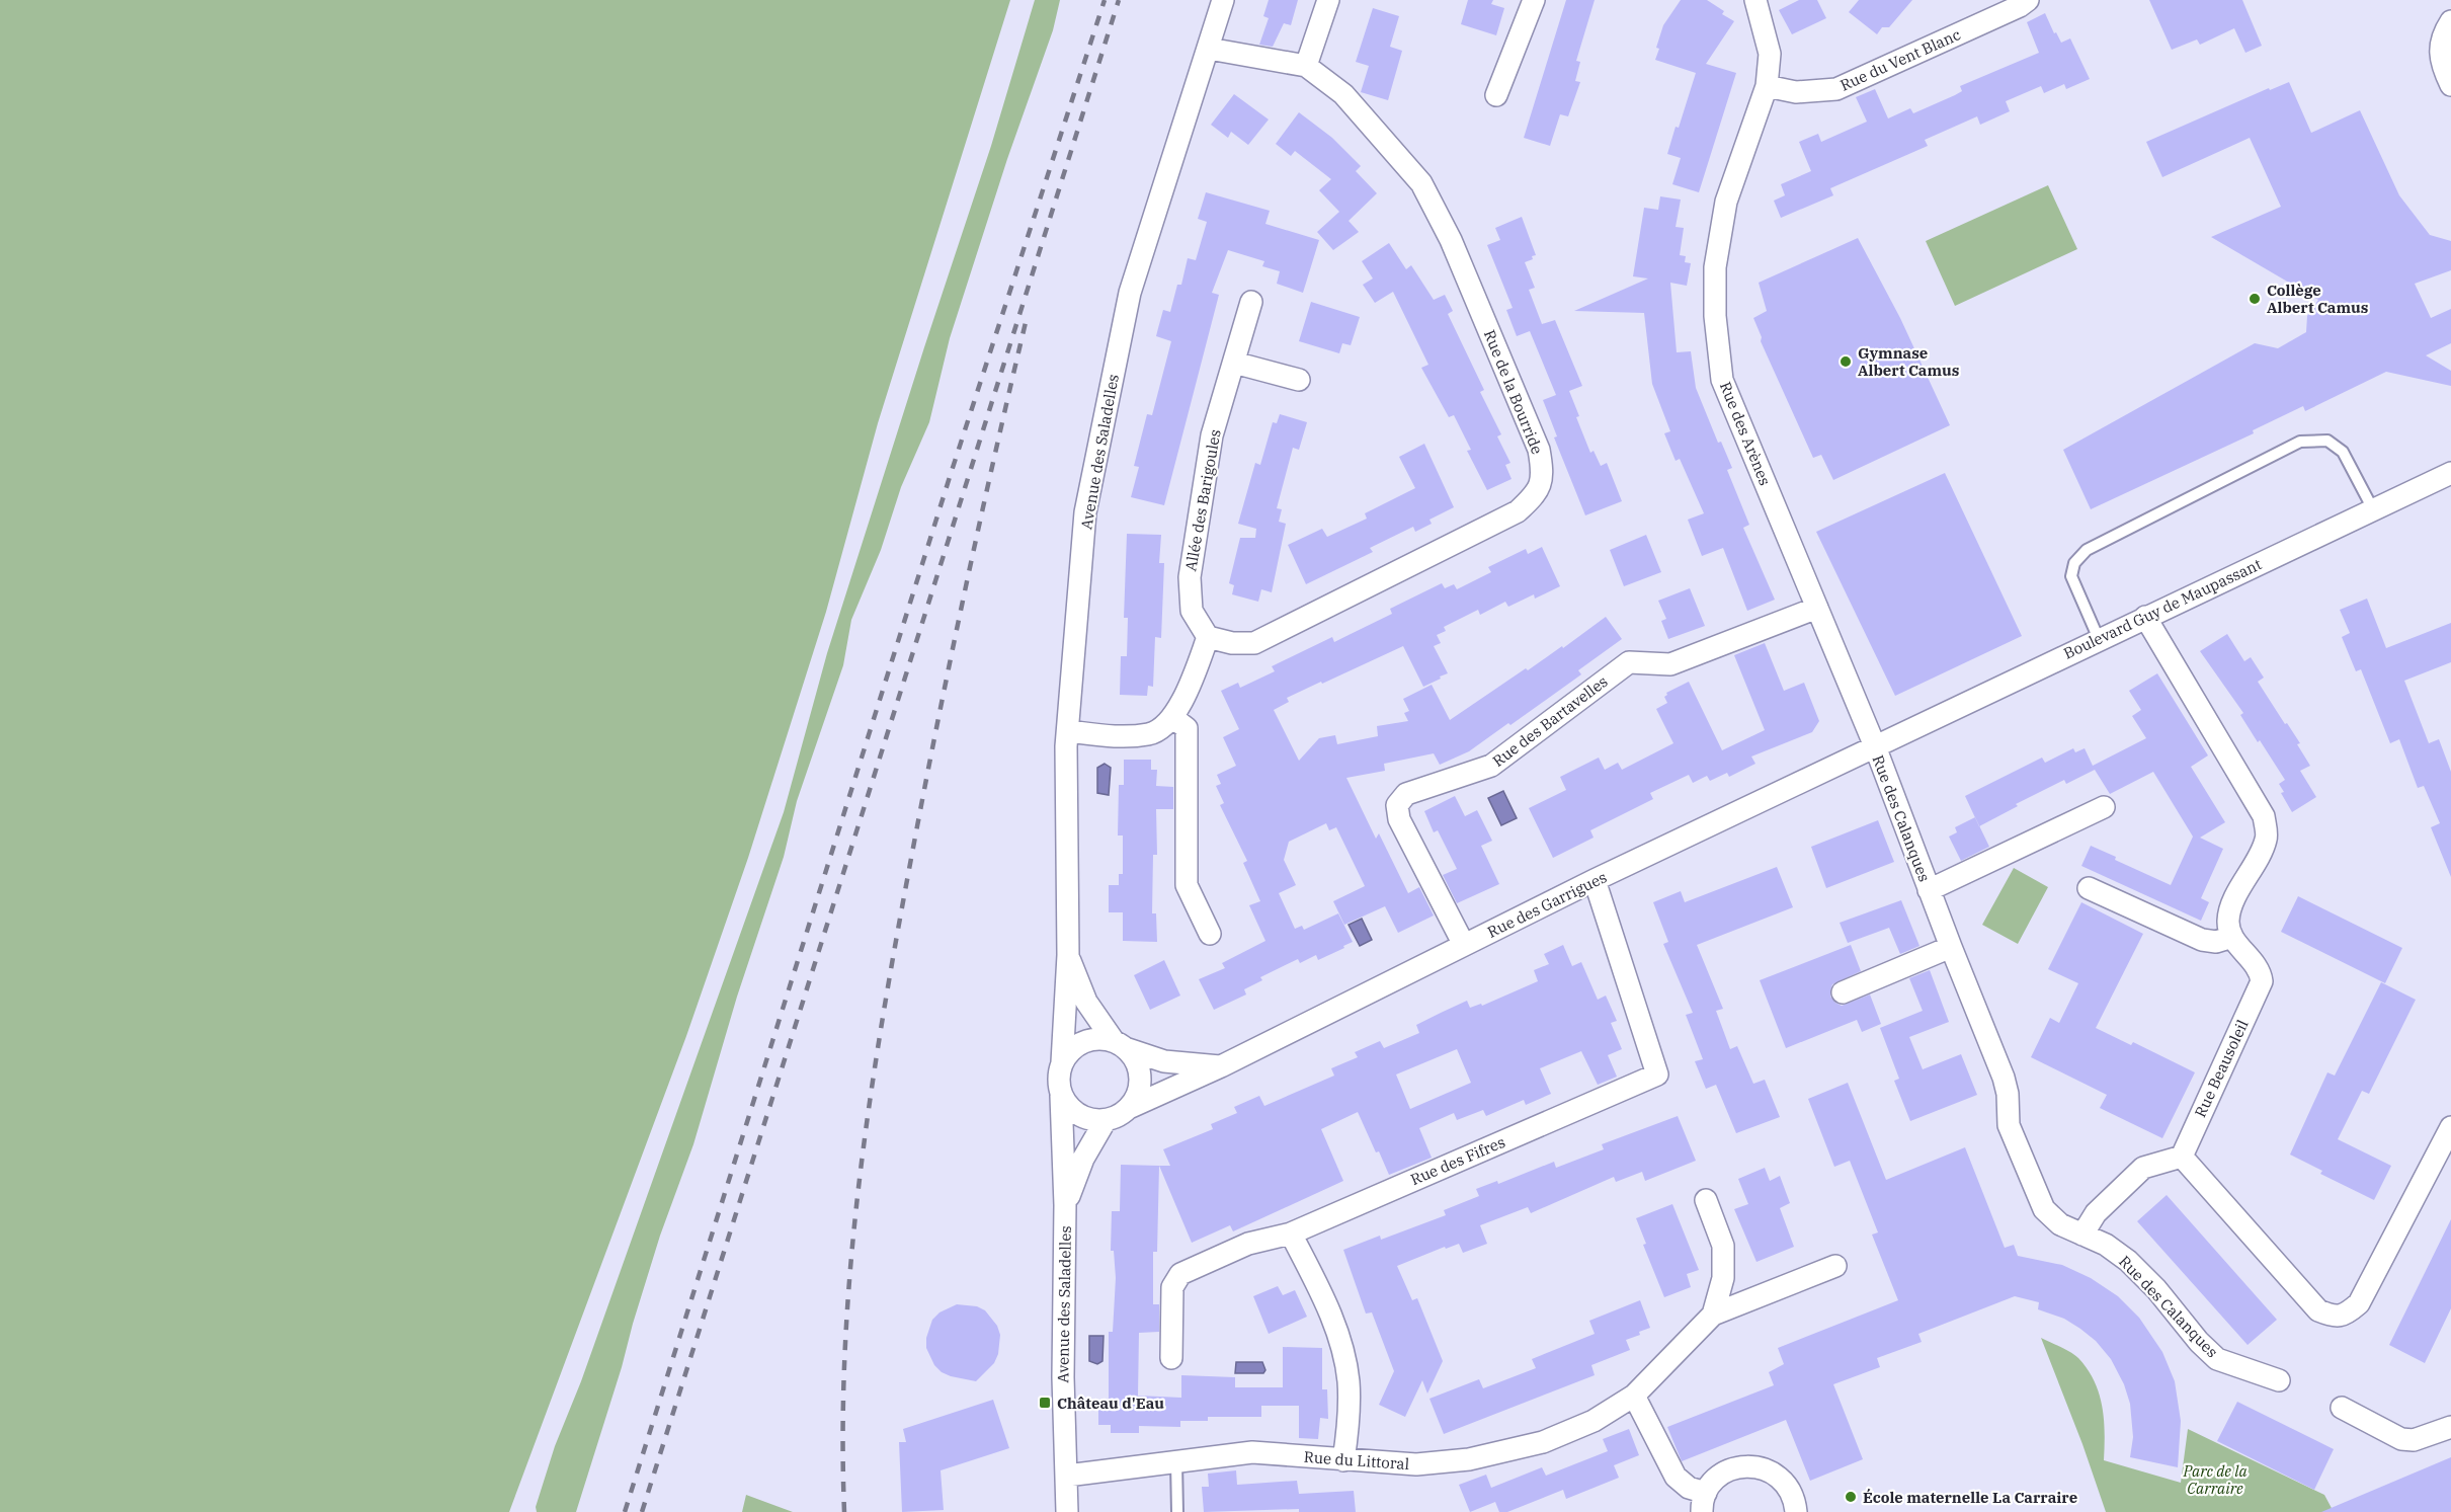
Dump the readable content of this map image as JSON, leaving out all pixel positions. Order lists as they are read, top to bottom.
{
  "streets": {
    "street": [
      "Rue du Vent Blanc",
      "Rue de la Bourride",
      "Rue des Arènes",
      "Avenue des Saladelles",
      "Allée des Barigoules",
      "Boulevard Guy de Maupassant",
      "Rue des Bartavelles",
      "Rue des Calanques",
      "Rue des Garrigues",
      "Rue Beausoleil",
      "Rue des Fifres",
      "Rue du Littoral"
    ]
  },
  "crossings": [
    ["Rue du Vent Blanc", "Rue des Arènes"],
    ["Rue de la Bourride", "Avenue des Saladelles"],
    ["Rue de la Bourride", "Allée des Barigoules"],
    ["Rue des Arènes", "Boulevard Guy de Maupassant"],
    ["Rue des Arènes", "Rue des Bartavelles"],
    ["Rue des Arènes", "Rue des Calanques"],
    ["Rue des Arènes", "Rue des Garrigues"],
    ["Avenue des Saladelles", "Rue des Garrigues"],
    ["Avenue des Saladelles", "Rue du Littoral"],
    ["Boulevard Guy de Maupassant", "Rue des Calanques"],
    ["Boulevard Guy de Maupassant", "Rue des Garrigues"],
    ["Rue des Bartavelles", "Rue des Garrigues"],
    ["Rue des Calanques", "Rue des Garrigues"],
    ["Rue des Garrigues", "Rue des Fifres"]
  ],
  "parks": ["Parc de la Carraire"],
  "places": {
    "other": ["Collège Albert Camus", "Gymnase Albert Camus", "École maternelle La Carraire"],
    "transit": ["Château d'Eau"]
  }
}
